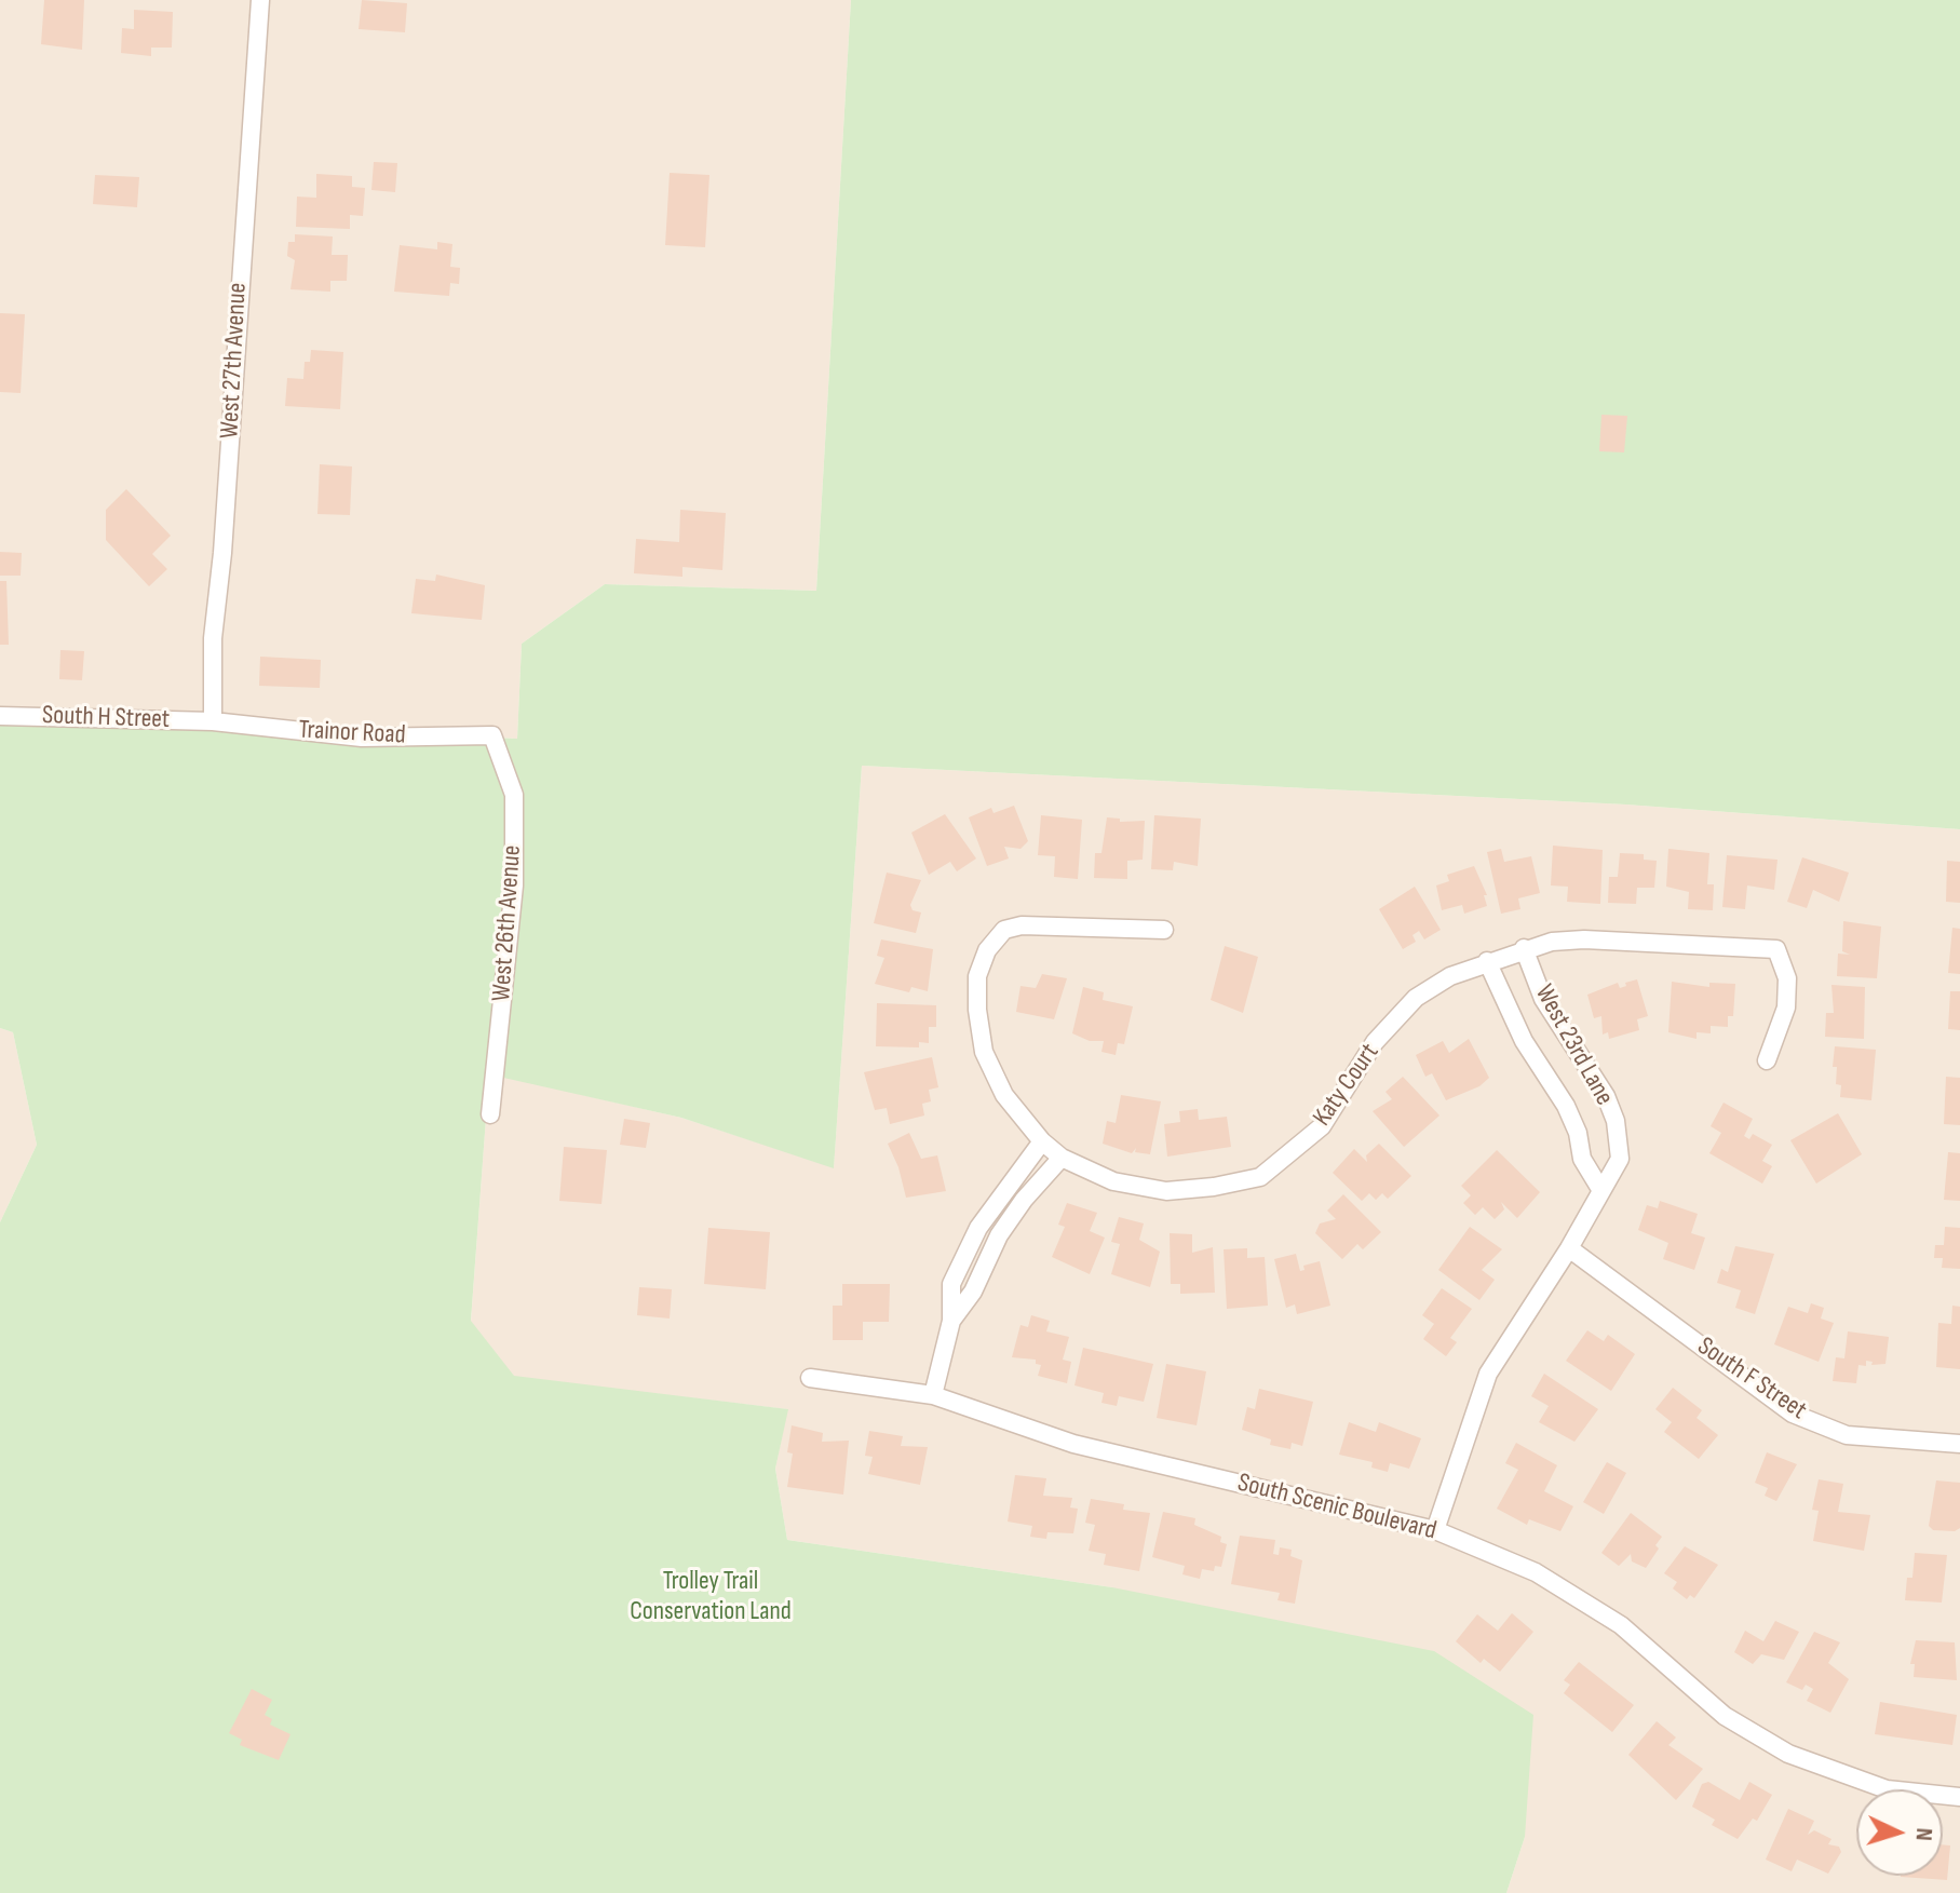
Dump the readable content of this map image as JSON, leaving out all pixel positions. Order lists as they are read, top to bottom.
{
  "streets": {
    "street": [
      "West 27th Avenue",
      "South H Street",
      "Trainor Road",
      "West 26th Avenue",
      "West 23rd Lane",
      "Katy Court",
      "South F Street",
      "South Scenic Boulevard"
    ]
  },
  "crossings": [
    ["West 27th Avenue", "South H Street"],
    ["West 27th Avenue", "Trainor Road"],
    ["South H Street", "Trainor Road"],
    ["Trainor Road", "West 26th Avenue"],
    ["West 23rd Lane", "Katy Court"],
    ["West 23rd Lane", "South F Street"],
    ["West 23rd Lane", "South Scenic Boulevard"]
  ],
  "parks": ["Trolley Trail Conservation Land"],
  "north": "right"
}
